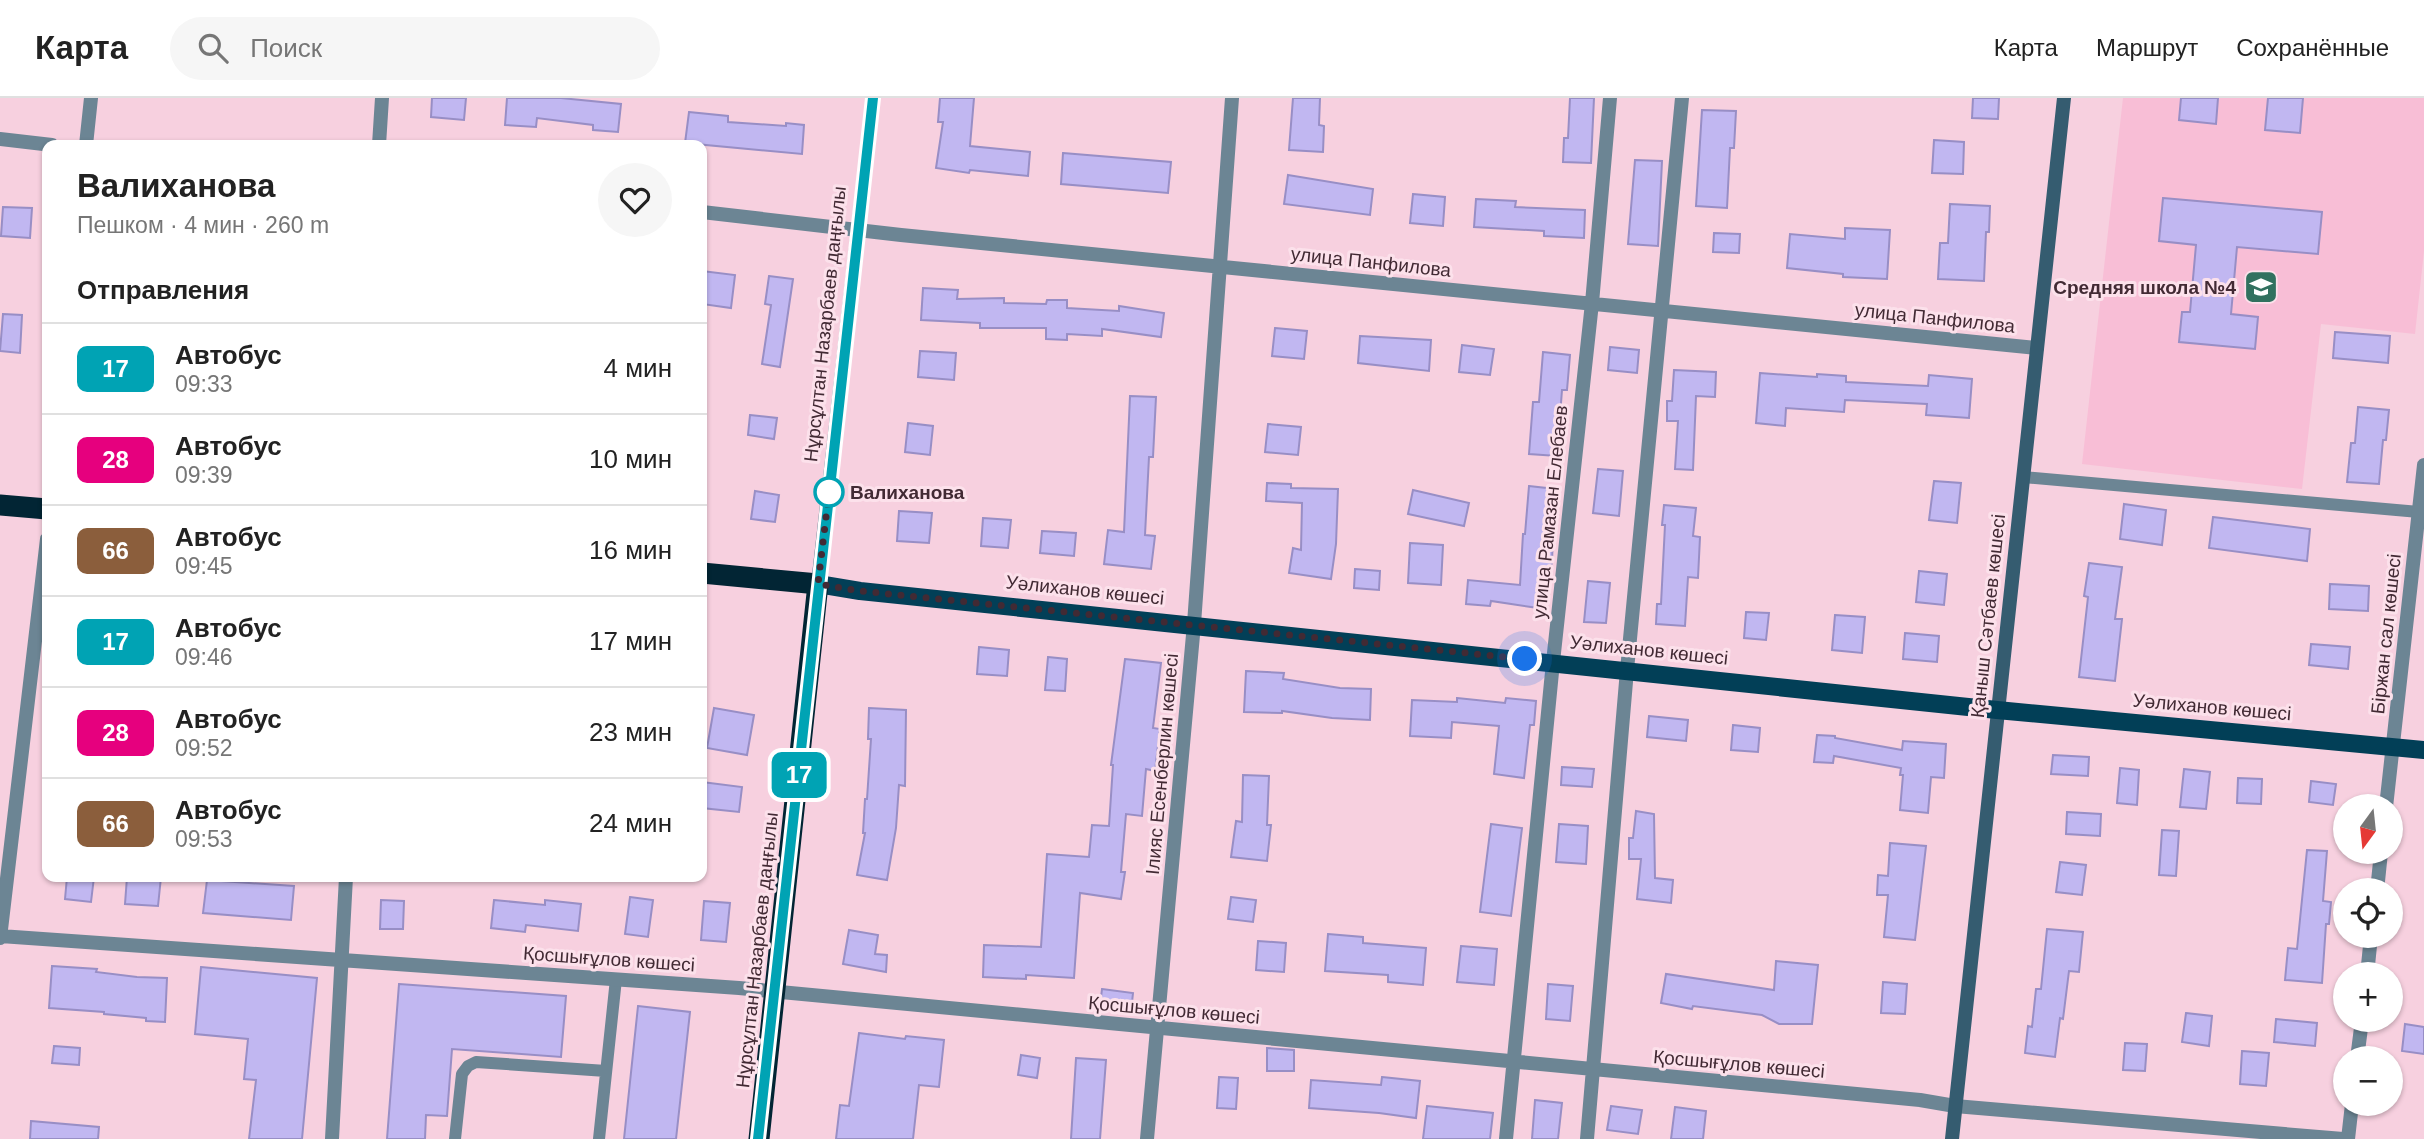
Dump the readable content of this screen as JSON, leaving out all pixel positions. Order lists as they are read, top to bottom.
{
  "streets": {
    "highway": ["Нұрсұлтан Назарбаев даңғылы", "Уәлиханов көшесі"],
    "street": [
      "улица Панфилова",
      "улица Рамазан Елебаев",
      "Қаныш Сәтбаев көшесі",
      "Біржан сал көшесі",
      "Ілияс Есенберлин көшесі",
      "Қосшығұлов көшесі"
    ]
  },
  "crossings": [
    ["улица Панфилова", "Нұрсұлтан Назарбаев даңғылы"],
    ["улица Панфилова", "улица Рамазан Елебаев"],
    ["улица Панфилова", "Қаныш Сәтбаев көшесі"],
    ["улица Панфилова", "Ілияс Есенберлин көшесі"],
    ["Нұрсұлтан Назарбаев даңғылы", "Уәлиханов көшесі"],
    ["Нұрсұлтан Назарбаев даңғылы", "Қосшығұлов көшесі"],
    ["улица Рамазан Елебаев", "Уәлиханов көшесі"],
    ["улица Рамазан Елебаев", "Қосшығұлов көшесі"],
    ["Уәлиханов көшесі", "Қаныш Сәтбаев көшесі"],
    ["Уәлиханов көшесі", "Біржан сал көшесі"],
    ["Уәлиханов көшесі", "Ілияс Есенберлин көшесі"],
    ["Қаныш Сәтбаев көшесі", "Қосшығұлов көшесі"],
    ["Ілияс Есенберлин көшесі", "Қосшығұлов көшесі"]
  ],
  "places": {
    "school or university": ["Средняя школа №4"],
    "other": ["Валиханова"]
  },
  "lines": ["bus line 17"],
  "north": "bottom",
  "page": {
    "header": "Карта",
    "search": "Поиск",
    "nav": ["Карта", "Маршрут", "Сохранённые"],
    "on_map": "17",
    "heading": [
      ["Валиханова", "Пешком · 4 мин · 260 m"],
      "Отправления"
    ],
    "list": [
      {
        "mark": "17",
        "name": "Автобус",
        "note": "09:33",
        "value": "4 мин"
      },
      {
        "mark": "28",
        "name": "Автобус",
        "note": "09:39",
        "value": "10 мин"
      },
      {
        "mark": "66",
        "name": "Автобус",
        "note": "09:45",
        "value": "16 мин"
      },
      {
        "mark": "17",
        "name": "Автобус",
        "note": "09:46",
        "value": "17 мин"
      },
      {
        "mark": "28",
        "name": "Автобус",
        "note": "09:52",
        "value": "23 мин"
      },
      {
        "mark": "66",
        "name": "Автобус",
        "note": "09:53",
        "value": "24 мин"
      }
    ],
    "map_buttons": ["+", "−"]
  }
}
